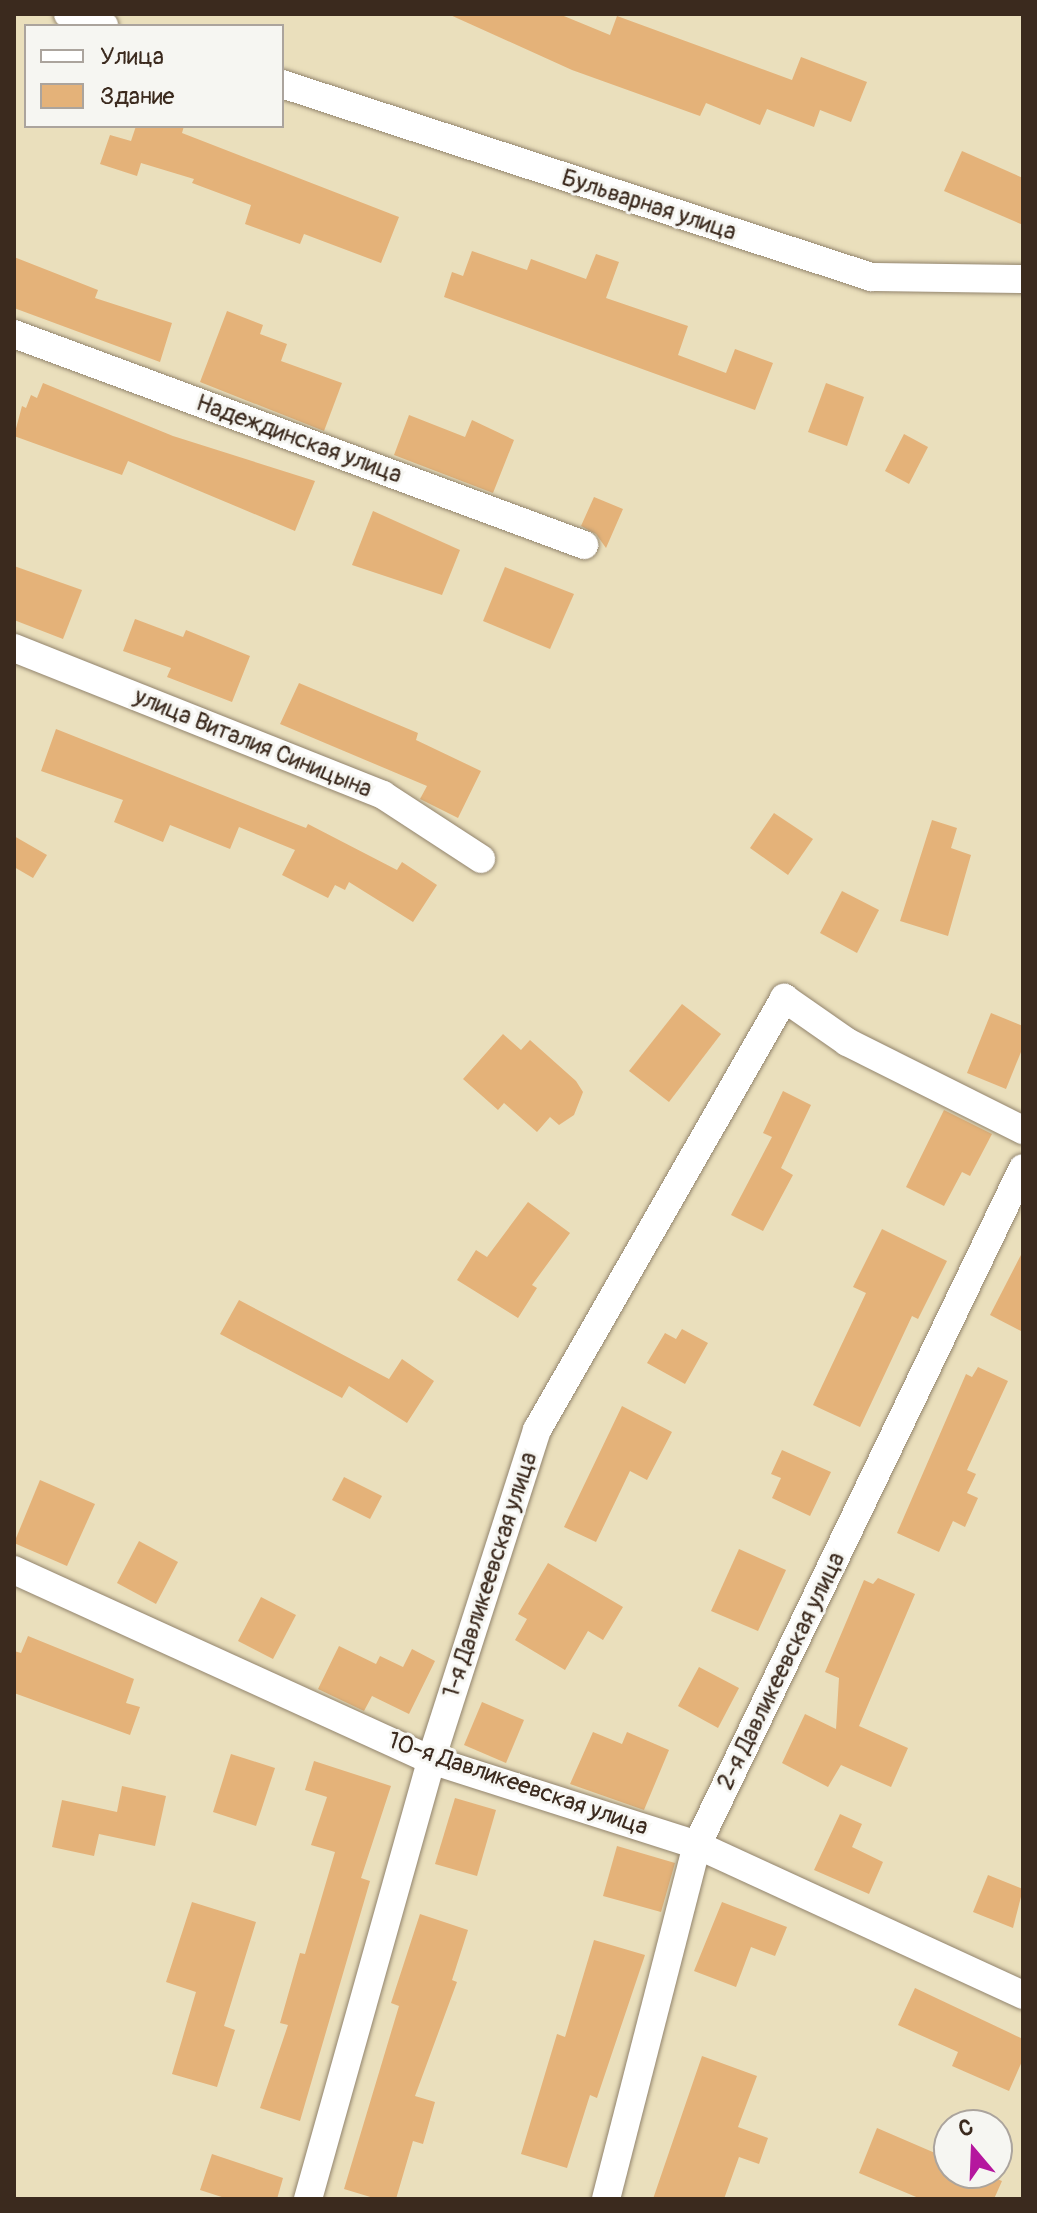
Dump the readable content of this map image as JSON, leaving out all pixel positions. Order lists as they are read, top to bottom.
{
  "streets": {
    "street": [
      "Бульварная улица",
      "Надеждинская улица",
      "улица Виталия Синицына",
      "1-я Давликеевская улица",
      "2-я Давликеевская улица",
      "10-я Давликеевская улица"
    ]
  },
  "crossings": [
    ["1-я Давликеевская улица", "10-я Давликеевская улица"],
    ["2-я Давликеевская улица", "10-я Давликеевская улица"]
  ],
  "legend": ["Улица", "Здание"],
  "north": "top"
}
